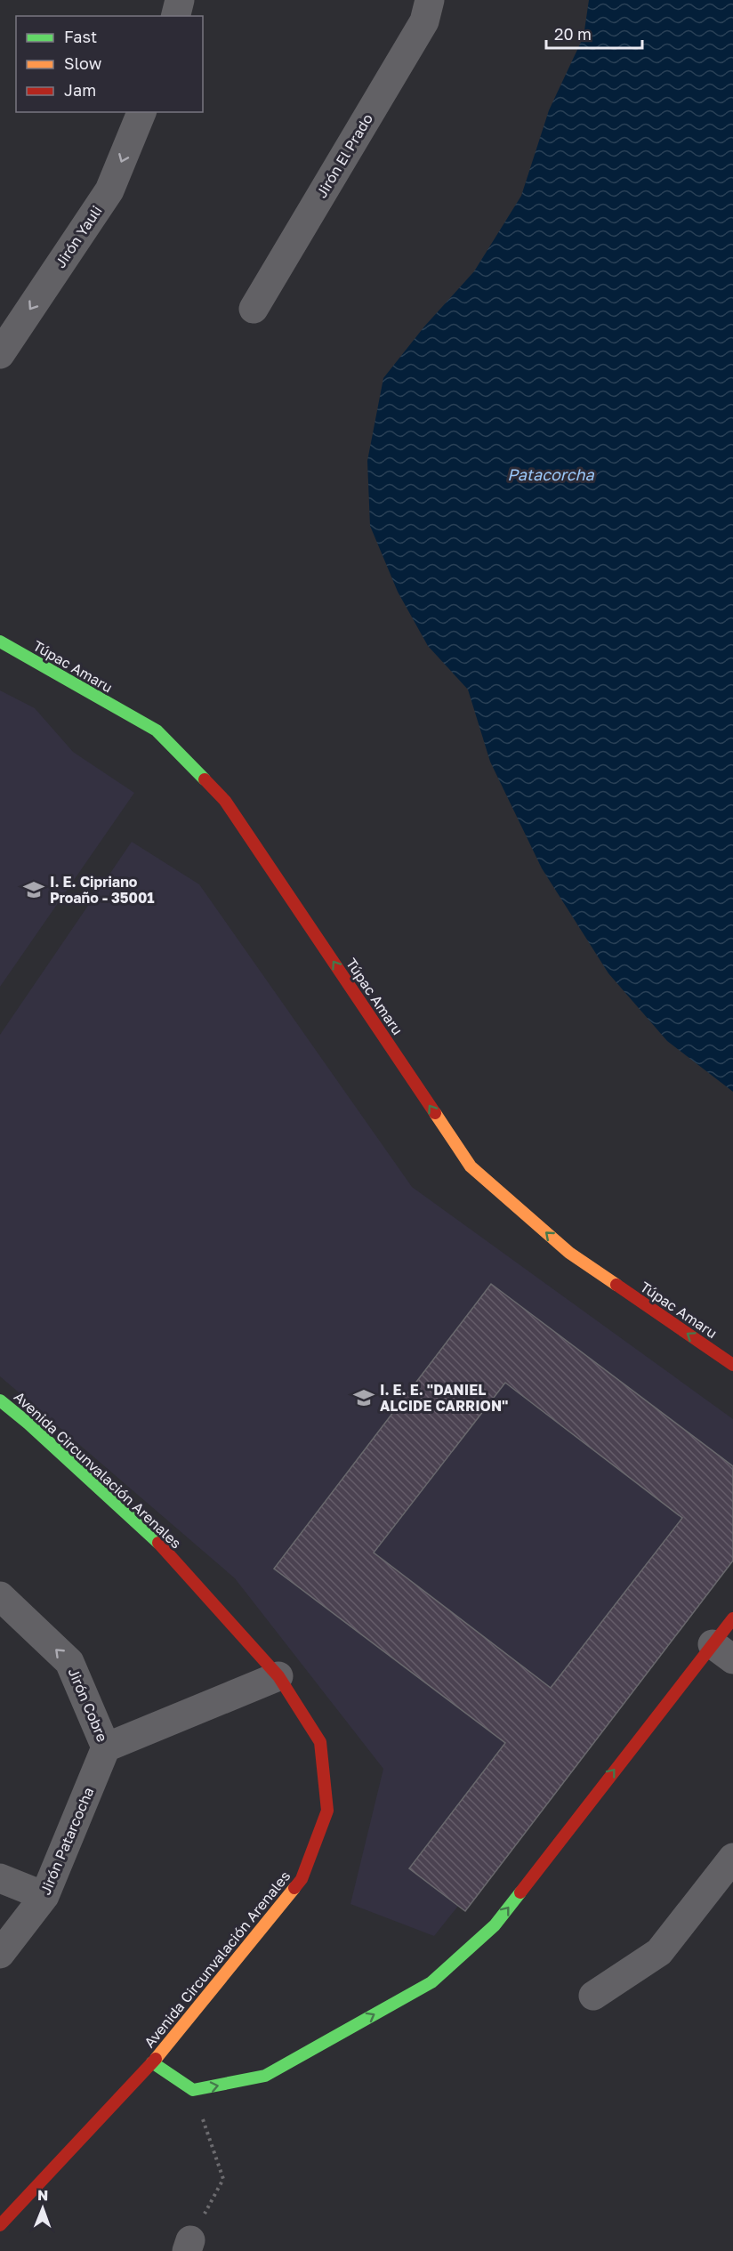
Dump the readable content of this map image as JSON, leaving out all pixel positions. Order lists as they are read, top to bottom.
{
  "streets": {
    "street": [
      "Jirón El Prado",
      "Jirón Yauli",
      "Túpac Amaru",
      "Avenida Circunvalación Arenales",
      "Jirón Cobre",
      "Jirón Patarcocha"
    ]
  },
  "crossings": [
    ["Jirón Cobre", "Jirón Patarcocha"]
  ],
  "one_way": ["Jirón Yauli", "Túpac Amaru", "Jirón Cobre"],
  "water": ["Patacorcha"],
  "places": {
    "school or university": ["I. E. Cipriano Proaño - 35001", "I. E. E. \"DANIEL ALCIDE CARRION\""]
  },
  "legend": ["Fast", "Slow", "Jam"],
  "scale_bar": "20 m",
  "north": "top"
}
